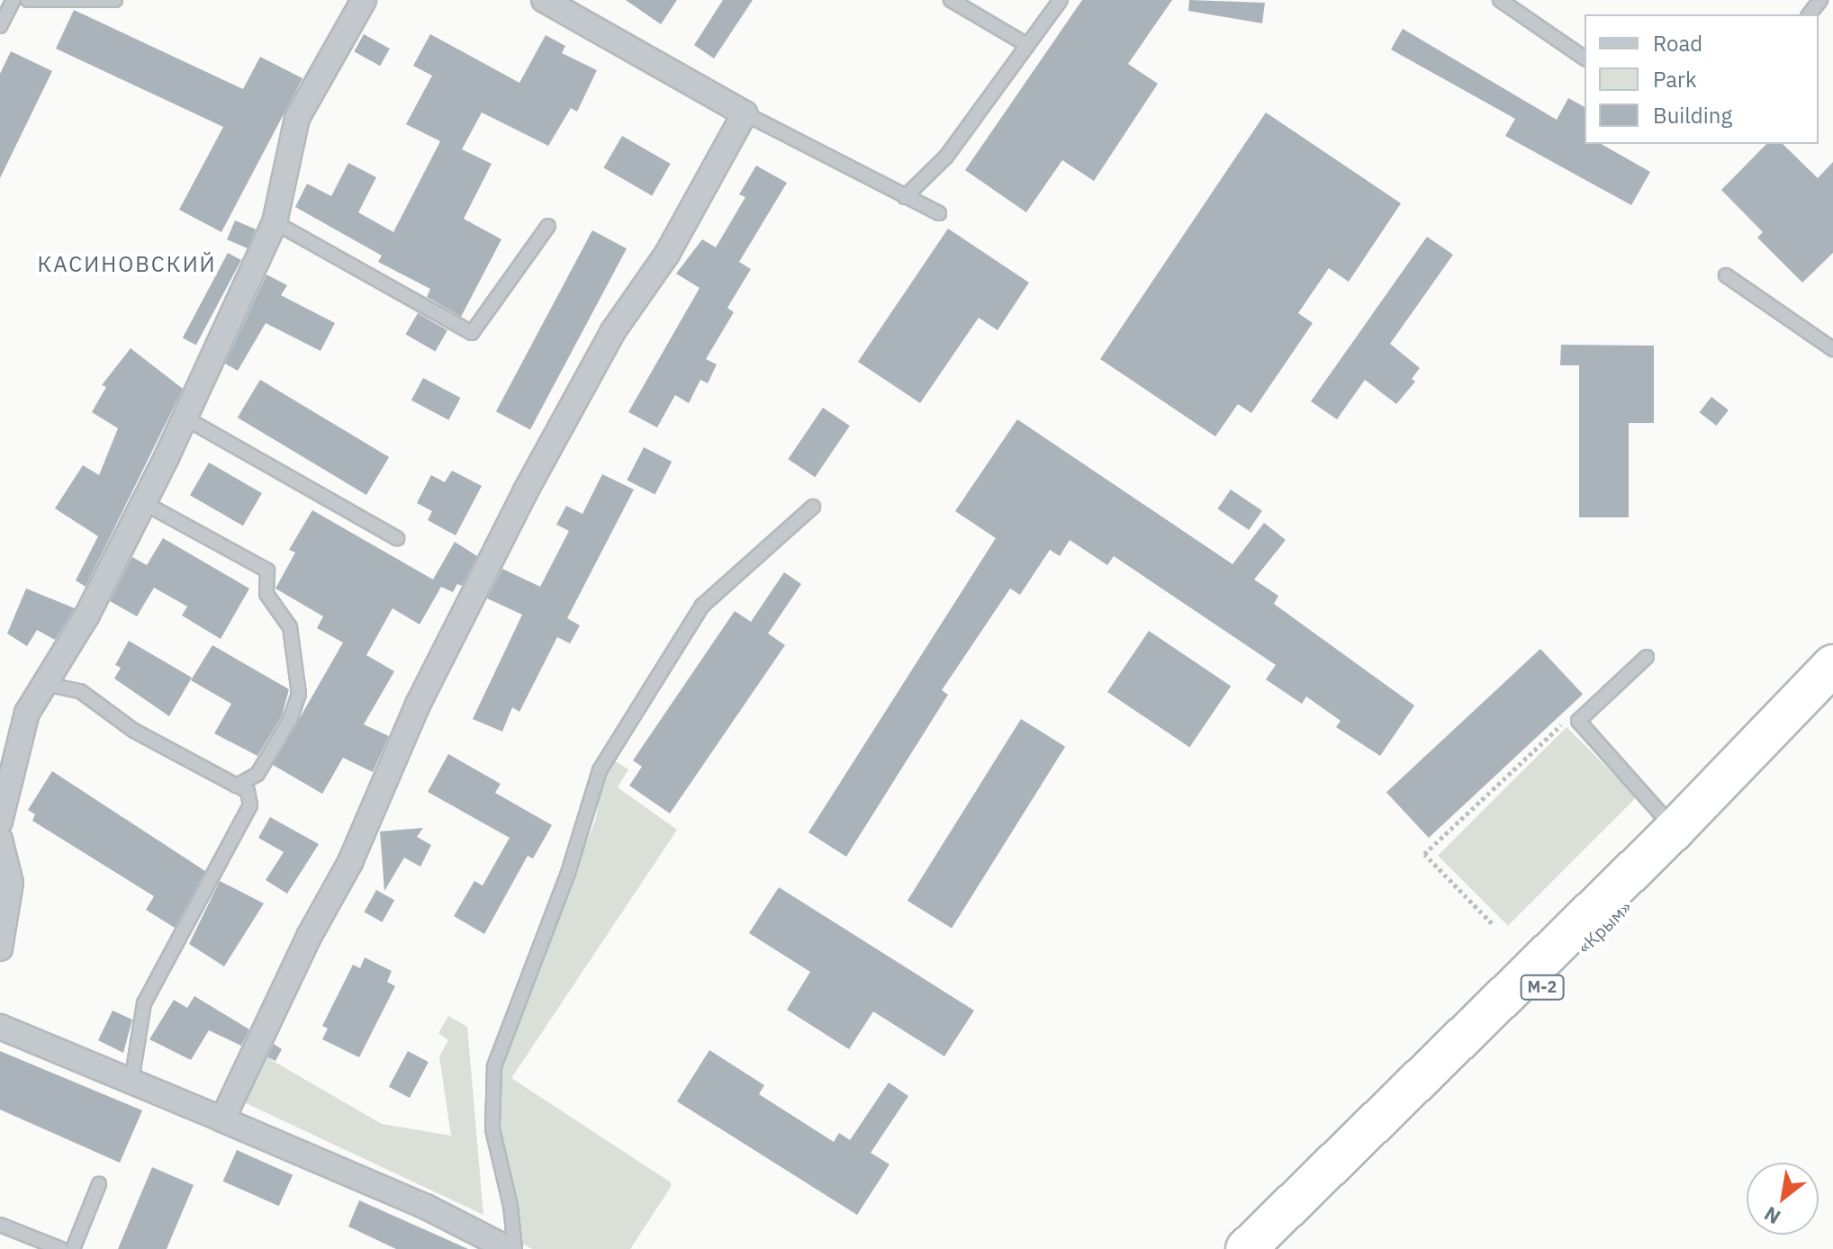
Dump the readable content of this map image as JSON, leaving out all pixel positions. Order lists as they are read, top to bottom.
{
  "streets": {
    "highway": ["«Крым»", "М-2"]
  },
  "districts": ["КАСИНОВСКИЙ"],
  "legend": ["Road", "Park", "Building"],
  "north": "bottom left"
}
